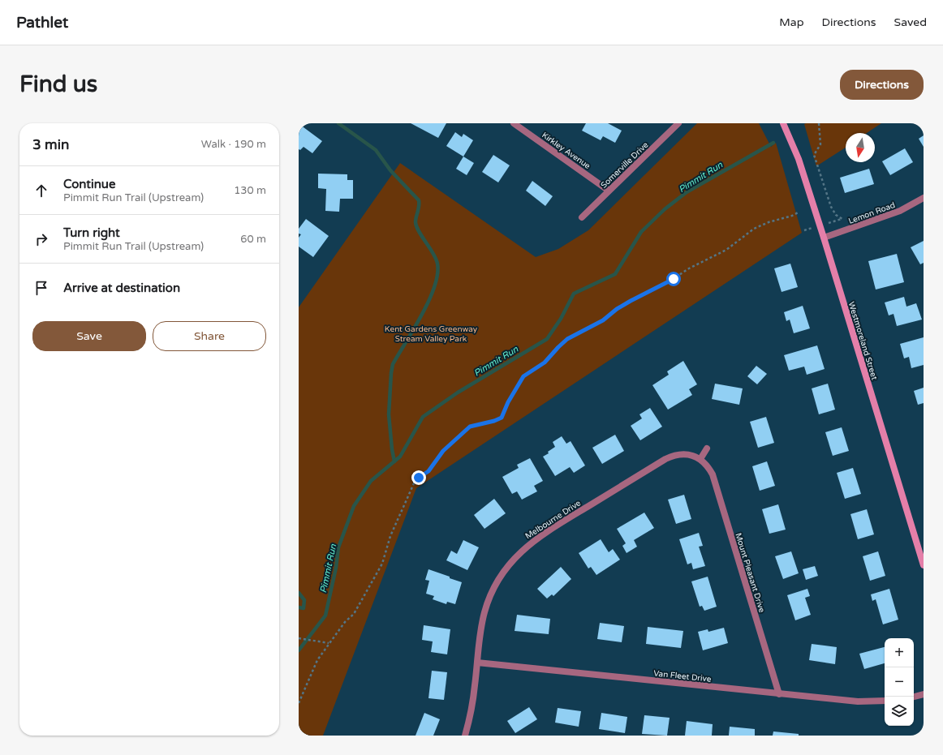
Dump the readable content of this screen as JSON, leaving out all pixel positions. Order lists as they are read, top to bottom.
{
  "streets": {
    "main road": ["Westmoreland Street"],
    "street": [
      "Kirkley Avenue",
      "Somerville Drive",
      "Lemon Road",
      "Melbourne Drive",
      "Mount Pleasant Drive",
      "Van Fleet Drive"
    ]
  },
  "crossings": [
    ["Kirkley Avenue", "Somerville Drive"],
    ["Lemon Road", "Westmoreland Street"],
    ["Melbourne Drive", "Mount Pleasant Drive"],
    ["Melbourne Drive", "Van Fleet Drive"],
    ["Mount Pleasant Drive", "Van Fleet Drive"]
  ],
  "water": ["Pimmit Run"],
  "parks": ["Kent Gardens Greenway Stream Valley Park"],
  "north": "bottom",
  "page": {
    "header": "Pathlet",
    "nav": ["Map", "Directions", "Saved"],
    "buttons": [
      "Directions",
      ["Save", "Share"]
    ],
    "title": "Find us",
    "heading": ["3 min", "Walk · 190 m"],
    "list": [
      ["Continue", "Pimmit Run Trail (Upstream)", "130 m"],
      ["Turn right", "Pimmit Run Trail (Upstream)", "60 m"],
      "Arrive at destination"
    ],
    "map_buttons": ["+", "−"]
  }
}
